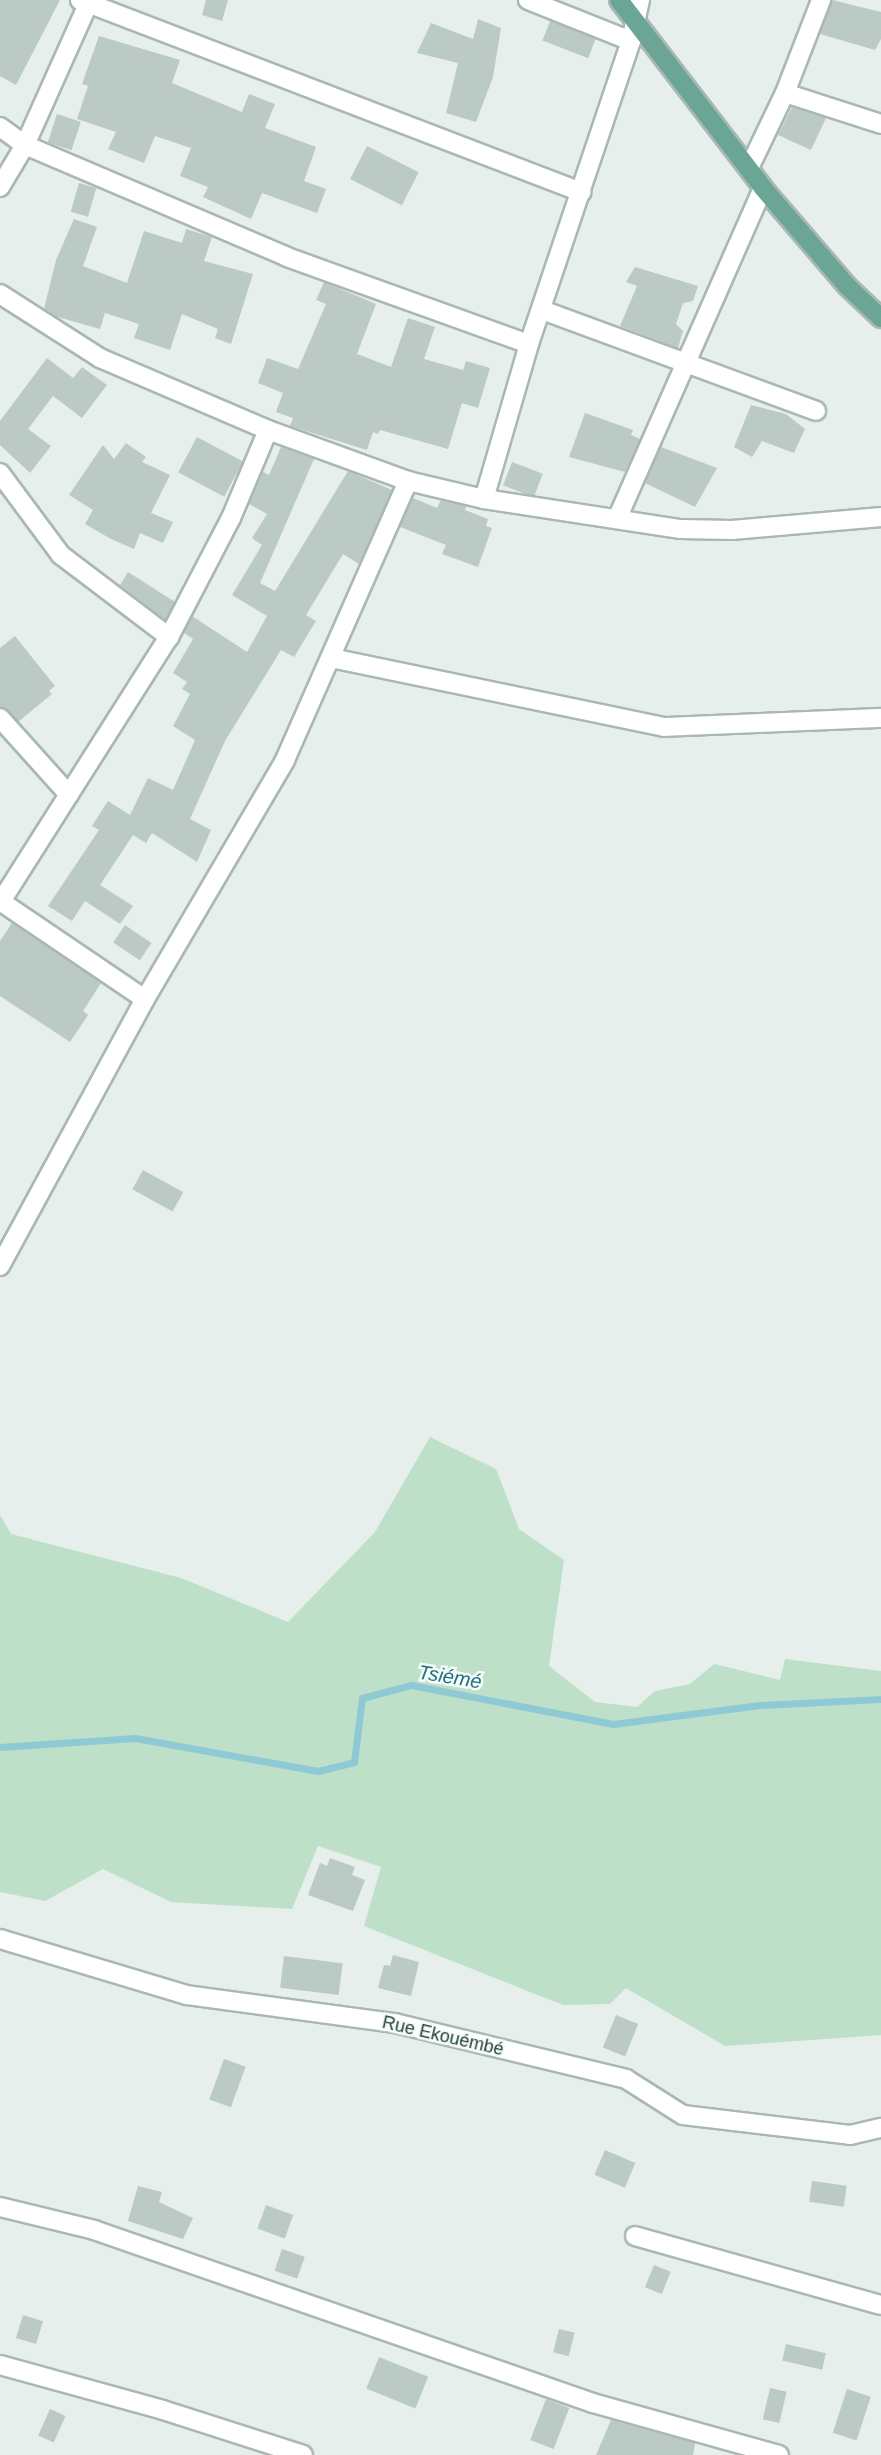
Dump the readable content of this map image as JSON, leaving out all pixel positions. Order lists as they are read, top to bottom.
{
  "streets": {
    "street": ["Rue Ekouémbé"]
  },
  "water": ["Tsiémé"]
}
